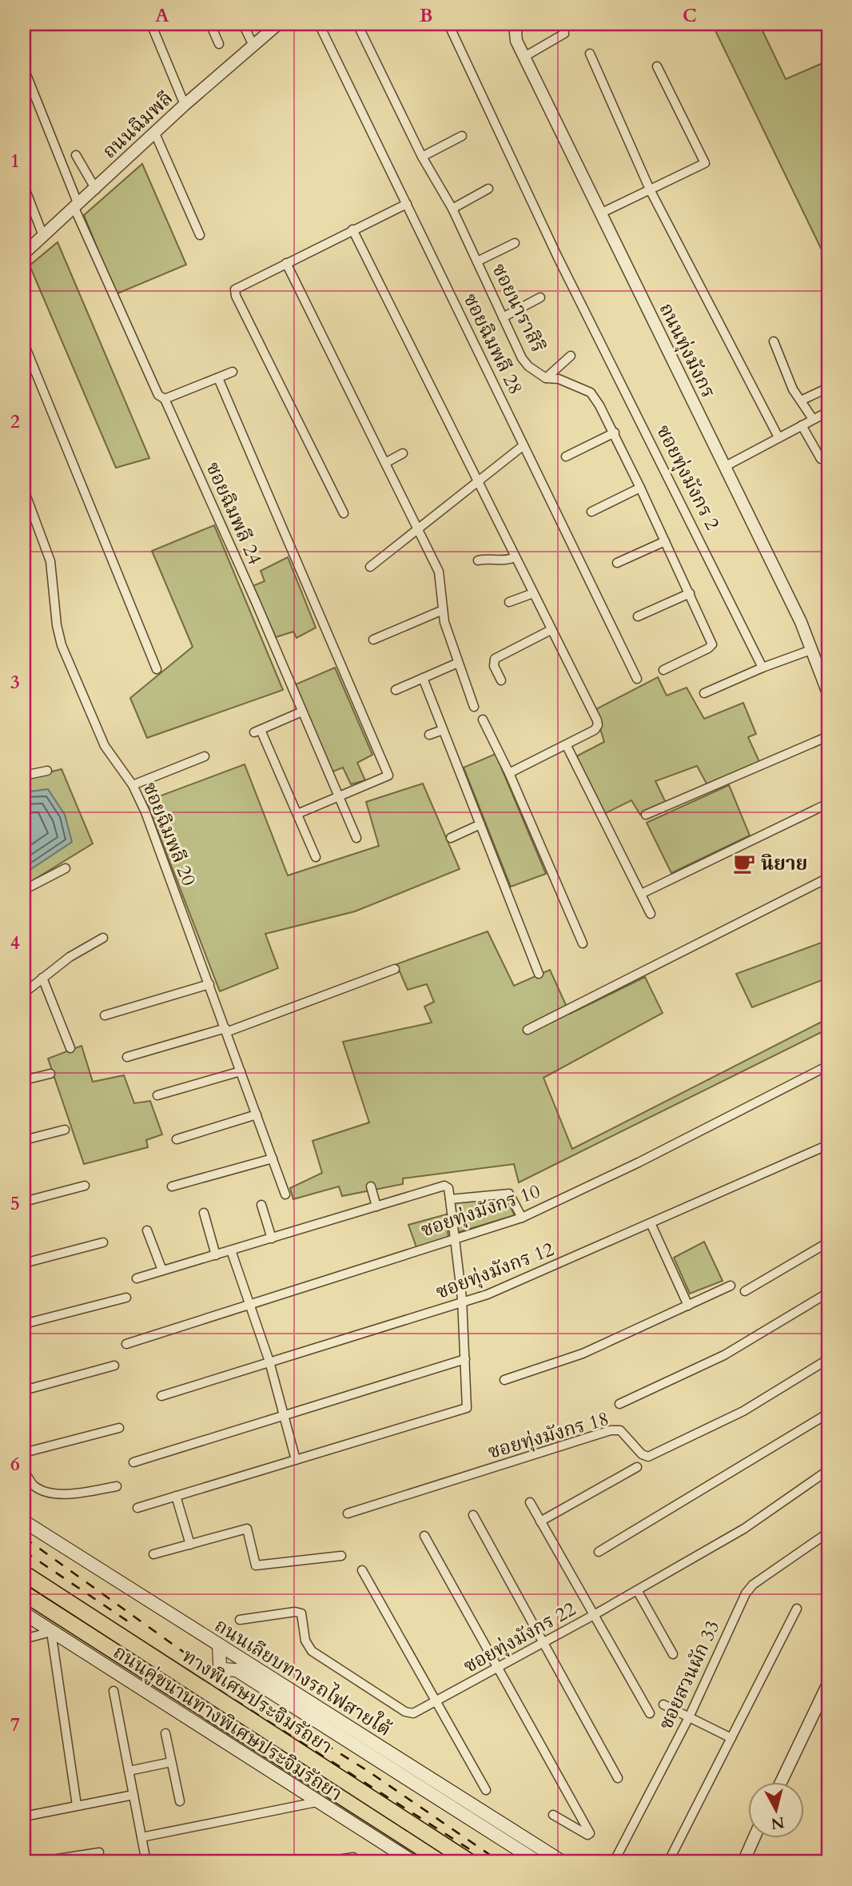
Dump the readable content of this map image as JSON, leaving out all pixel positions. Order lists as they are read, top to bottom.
{
  "streets": {
    "highway": ["ทางพิเศษประจิมรัถยา"],
    "main road": ["ถนนเลียบทางรถไฟสายใต้", "ถนนคู่ขนานทางพิเศษประจิมรัถยา"],
    "street": [
      "ถนนฉิมพลี",
      "ซอยนาราสิริ",
      "ซอยฉิมพลี 28",
      "ถนนทุ่งมังกร",
      "ซอยทุ่งมังกร 2",
      "ซอยฉิมพลี 24",
      "ซอยฉิมพลี 20",
      "ซอยทุ่งมังกร 10",
      "ซอยทุ่งมังกร 12",
      "ซอยทุ่งมังกร 18",
      "ซอยทุ่งมังกร 22",
      "ซอยสวนผัก 33"
    ]
  },
  "crossings": [
    ["ถนนฉิมพลี", "ซอยฉิมพลี 24"]
  ],
  "places": {
    "cafe": ["นิยาย"]
  },
  "north": "bottom",
  "grid": {
    "columns": ["A", "B", "C"],
    "rows": [
      "1",
      "2",
      "3",
      "4",
      "5",
      "6",
      "7"
    ]
  }
}
